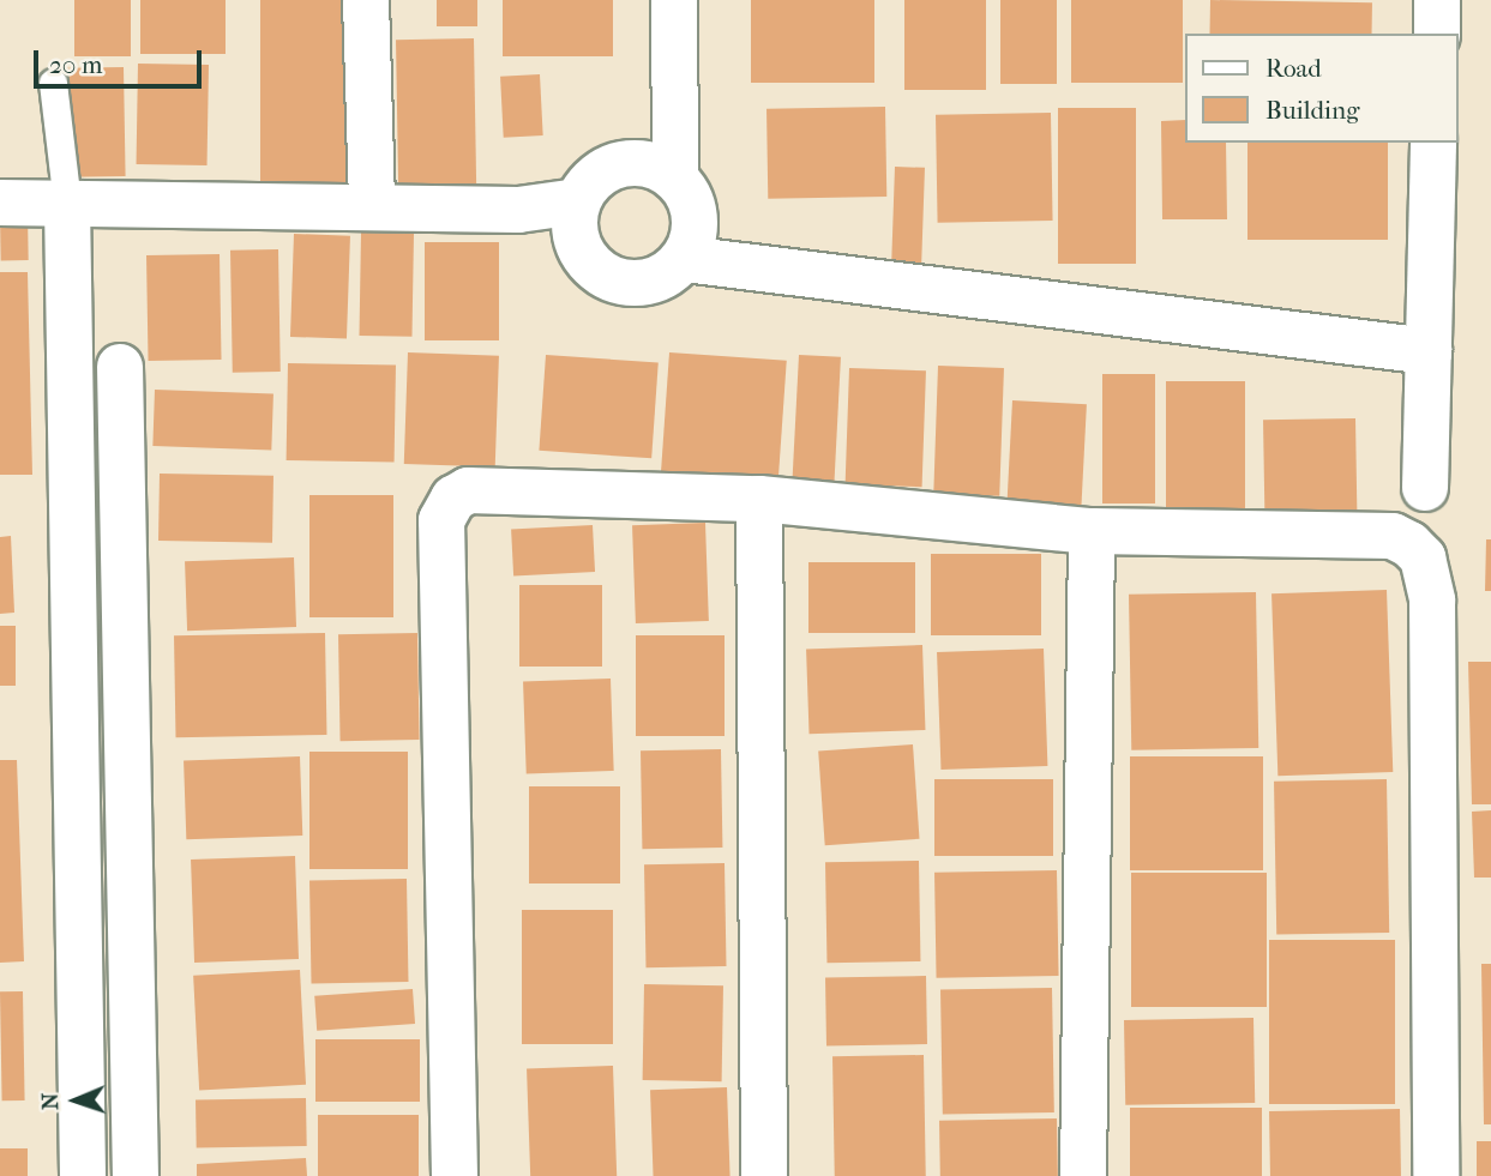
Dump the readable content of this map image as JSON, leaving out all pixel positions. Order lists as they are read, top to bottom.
{
  "legend": ["Road", "Building"],
  "scale_bar": "20 m",
  "north": "left"
}
